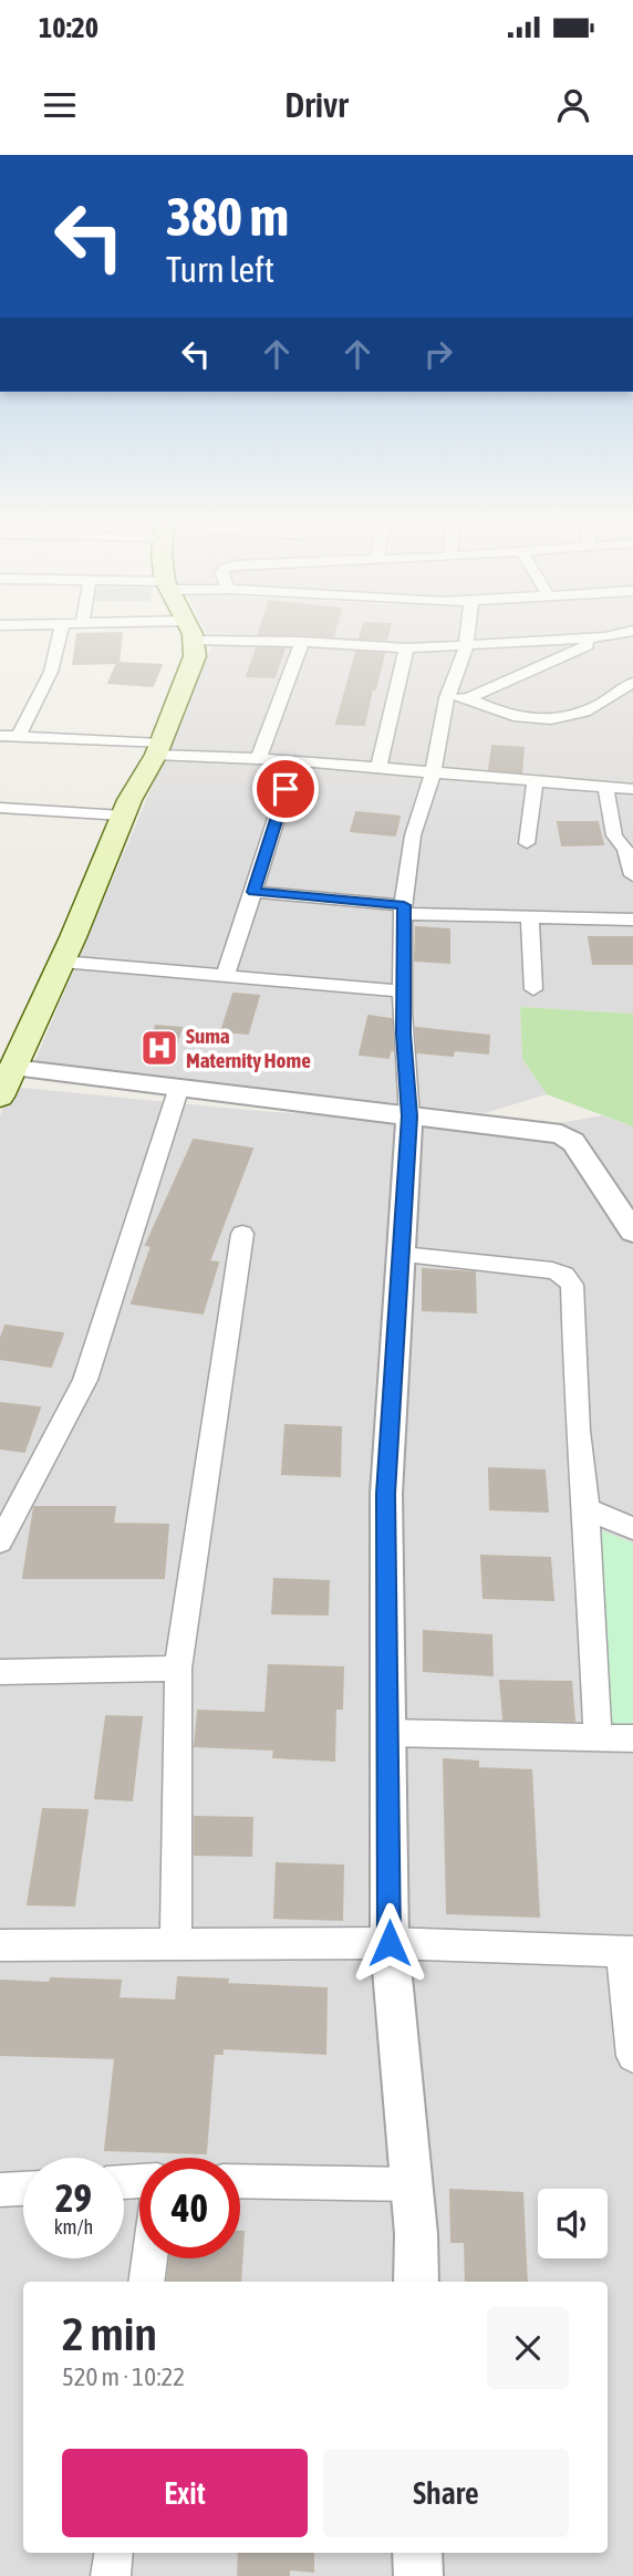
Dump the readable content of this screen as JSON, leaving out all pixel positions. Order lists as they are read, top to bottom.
{
  "places": {
    "hospital": ["Suma Maternity Home"]
  },
  "page": {
    "status": "10:20",
    "header": "Drivr",
    "turn": ["380 m", "Turn left"],
    "speed": "29 km/h",
    "limit": "40",
    "heading": ["2 min", "520 m · 10:22"],
    "buttons": ["Exit", "Share"]
  }
}
